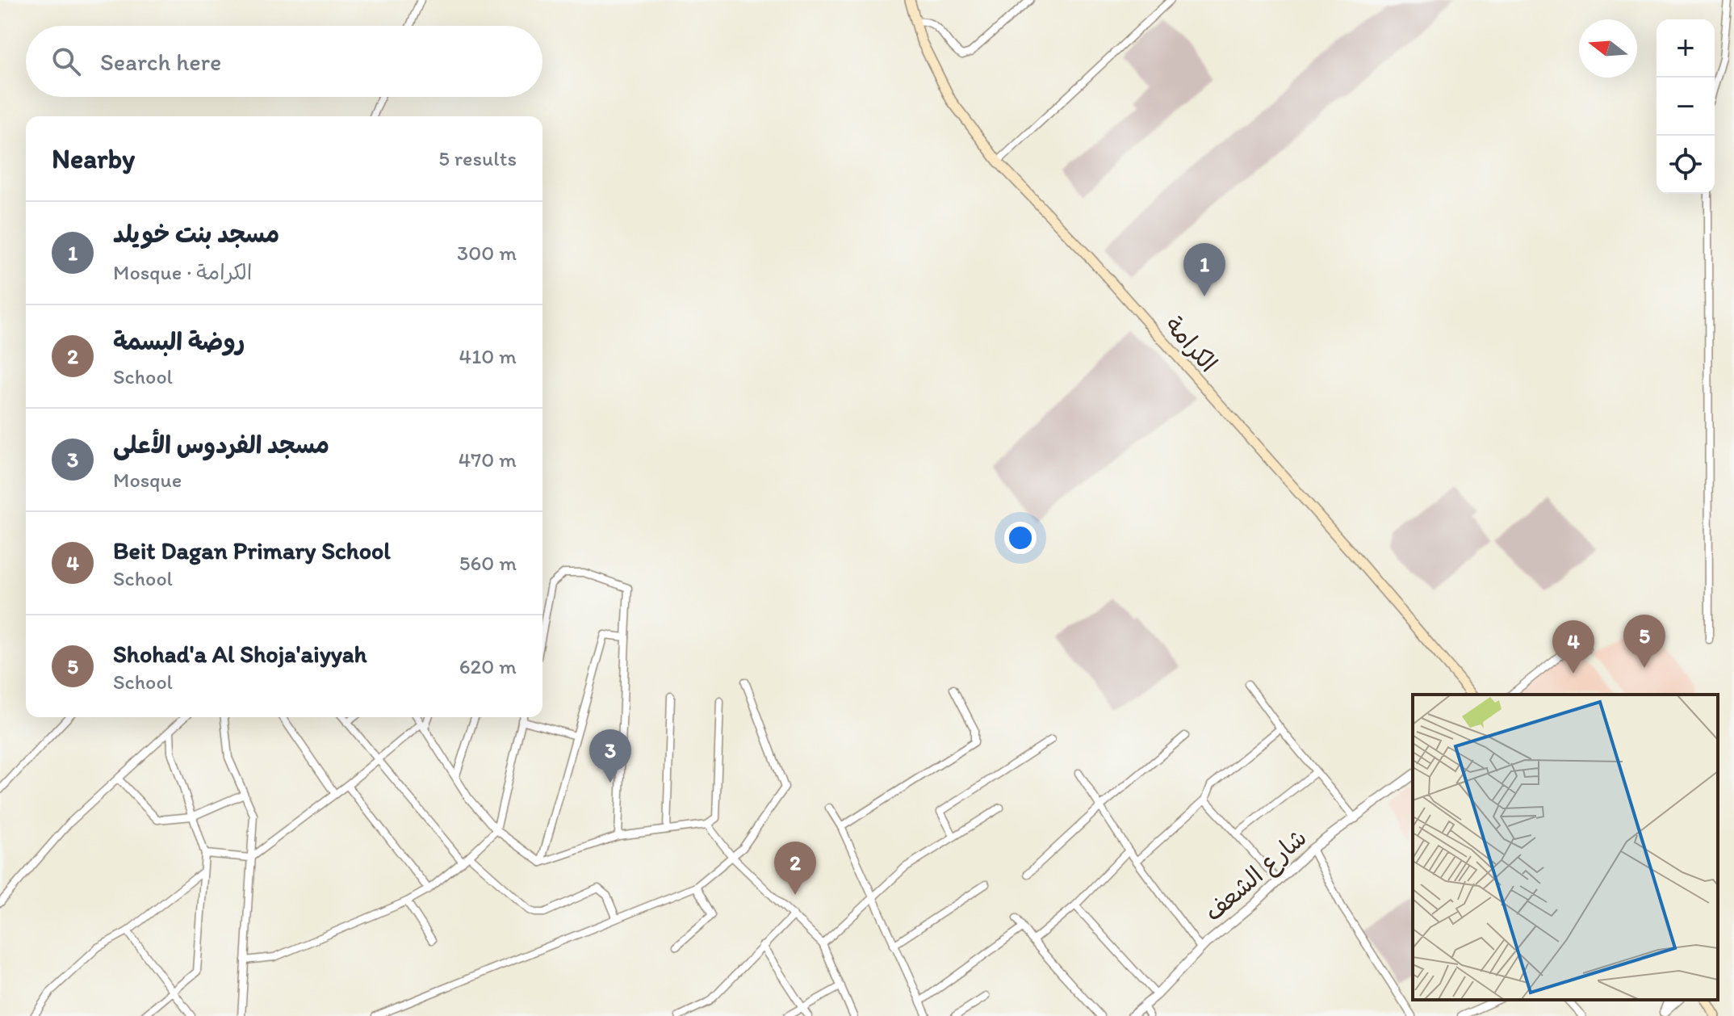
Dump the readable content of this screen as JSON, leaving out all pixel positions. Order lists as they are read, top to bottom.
{
  "streets": {
    "main road": ["الكرامة"],
    "street": ["شارع الشعف"]
  },
  "north": "left",
  "page": {
    "map_buttons": ["+", "−"],
    "search": "Search here",
    "heading": ["Nearby", "5 results"],
    "list": [
      {
        "mark": "1",
        "name": "مسجد بنت خويلد",
        "note": "Mosque · الكرامة",
        "value": "300 m"
      },
      {
        "mark": "2",
        "name": "روضة البسمة",
        "note": "School",
        "value": "410 m"
      },
      {
        "mark": "3",
        "name": "مسجد الفردوس الأعلى",
        "note": "Mosque",
        "value": "470 m"
      },
      {
        "mark": "4",
        "name": "Beit Dagan Primary School",
        "note": "School",
        "value": "560 m"
      },
      {
        "mark": "5",
        "name": "Shohad'a Al Shoja'aiyyah",
        "note": "School",
        "value": "620 m"
      }
    ],
    "pins": [
      "1",
      "5",
      "4",
      "3",
      "2"
    ]
  }
}
